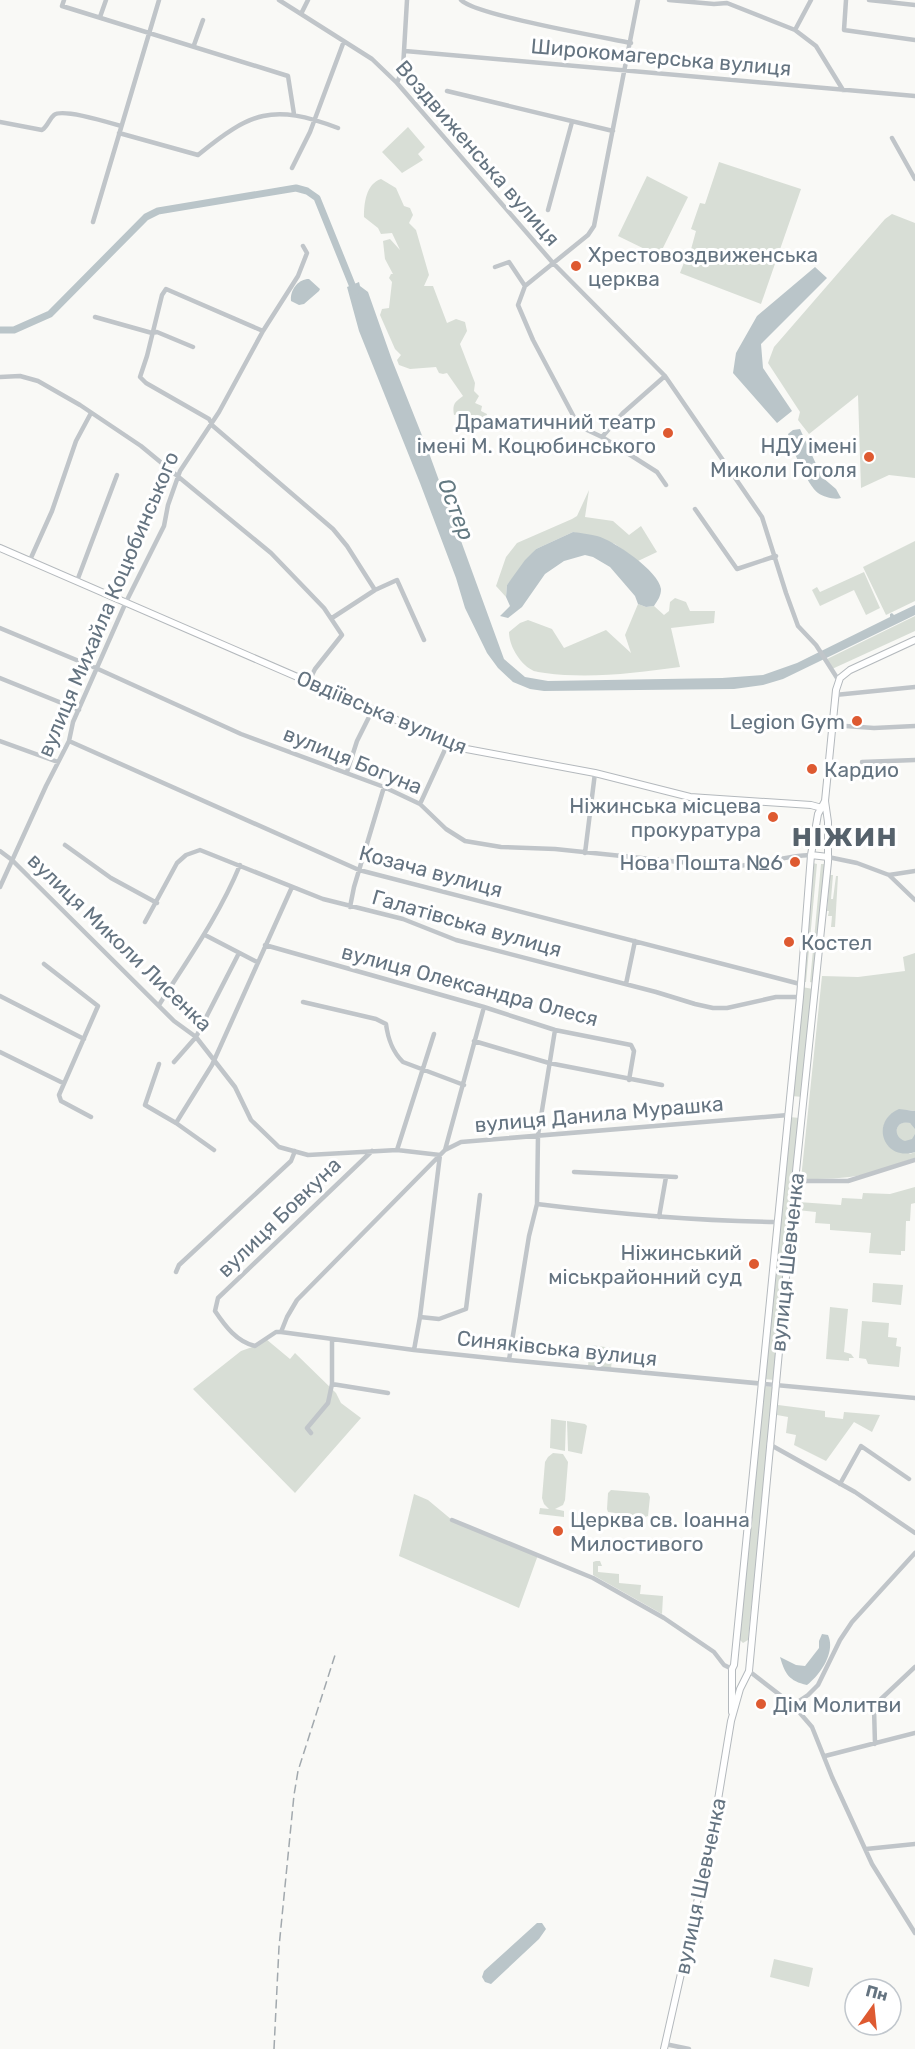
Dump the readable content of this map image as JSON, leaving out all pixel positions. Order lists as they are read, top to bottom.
{
  "streets": {
    "main road": ["Овдіївська вулиця", "вулиця Шевченка"],
    "street": [
      "Широкомагерська вулиця",
      "Воздвиженська вулиця",
      "вулиця Михайла Коцюбинського",
      "вулиця Богуна",
      "Козача вулиця",
      "Галатівська вулиця",
      "вулиця Миколи Лисенка",
      "вулиця Олександра Олеся",
      "вулиця Данила Мурашка",
      "вулиця Бовкуна",
      "Синяківська вулиця"
    ]
  },
  "crossings": [
    ["вулиця Михайла Коцюбинського", "Овдіївська вулиця"],
    ["вулиця Михайла Коцюбинського", "вулиця Богуна"],
    ["вулиця Михайла Коцюбинського", "Козача вулиця"],
    ["вулиця Михайла Коцюбинського", "вулиця Миколи Лисенка"],
    ["Овдіївська вулиця", "вулиця Шевченка"],
    ["вулиця Богуна", "вулиця Шевченка"],
    ["Козача вулиця", "вулиця Шевченка"],
    ["Галатівська вулиця", "вулиця Шевченка"],
    ["вулиця Данила Мурашка", "вулиця Бовкуна"],
    ["вулиця Данила Мурашка", "вулиця Шевченка"],
    ["вулиця Данила Мурашка", "Синяківська вулиця"],
    ["вулиця Бовкуна", "Синяківська вулиця"],
    ["вулиця Шевченка", "Синяківська вулиця"]
  ],
  "districts": ["НІЖИН"],
  "water": ["Остер"],
  "places": [
    "Хрестовоздвиженська церква",
    "Драматичний театр імені М. Коцюбинського",
    "НДУ імені Миколи Гоголя",
    "Legion Gym",
    "Кардио",
    "Ніжинська місцева прокуратура",
    "Нова Пошта №6",
    "Костел",
    "Ніжинський міськрайонний суд",
    "Церква св. Іоанна Милостивого",
    "Дім Молитви"
  ],
  "north": "top"
}
